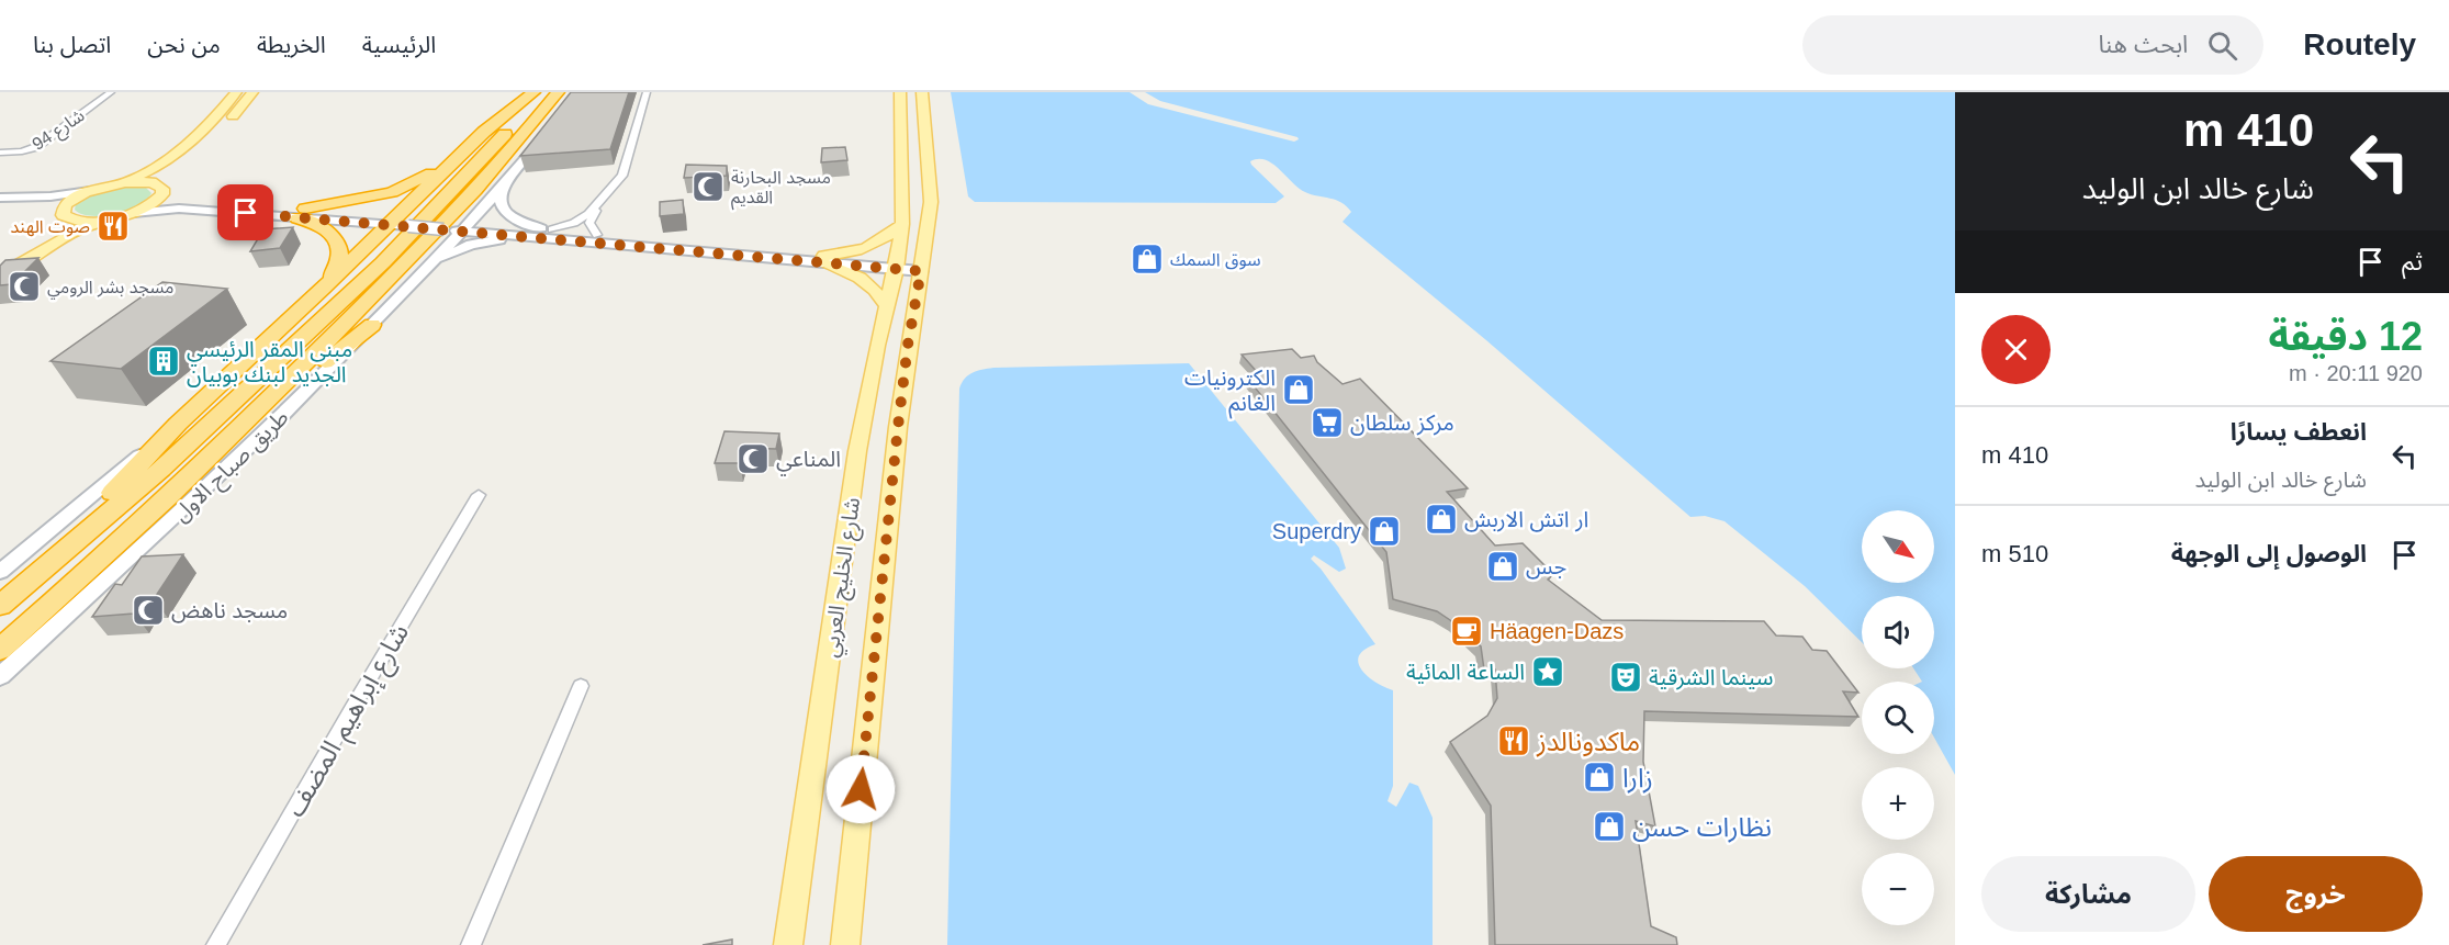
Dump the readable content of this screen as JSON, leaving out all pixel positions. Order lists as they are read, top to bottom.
{
  "streets": {
    "highway": ["طريق صباح الاول"],
    "main road": ["شارع الخليج العربي"],
    "street": ["شارع 94", "شارع إبراهيم المضف"]
  },
  "places": {
    "mosque": [
      "مسجد البحارنة القديم",
      "مسجد بشر الرومي",
      "المناعي",
      "مسجد ناهض"
    ],
    "restaurant": ["صوت الهند", "ماكدونالدز"],
    "shop": [
      "سوق السمك",
      "الكترونيات الغانم",
      "ار اتش الاربش",
      "Superdry",
      "جس",
      "زارا",
      "نظارات حسن"
    ],
    "building": ["مبنى المقر الرئيسي الجديد لبنك بوبيان"],
    "supermarket": ["مركز سلطان"],
    "cafe": ["Häagen-Dazs"],
    "place": ["الساعة المائية"],
    "theatre": ["سينما الشرقية"]
  },
  "north": "bottom right",
  "page": {
    "header": "Routely",
    "search": "ابحث هنا",
    "nav": [
      "الرئيسية",
      "الخريطة",
      "من نحن",
      "اتصل بنا"
    ],
    "turn": ["410 m", "شارع خالد ابن الوليد"],
    "then": "ثم",
    "heading": ["12 دقيقة", "920 m · 20:11"],
    "list": [
      {
        "name": "انعطف يسارًا",
        "note": "شارع خالد ابن الوليد",
        "value": "410 m"
      },
      {
        "name": "الوصول إلى الوجهة",
        "value": "510 m"
      }
    ],
    "map_buttons": ["+", "−"],
    "buttons": ["خروج", "مشاركة"]
  }
}
